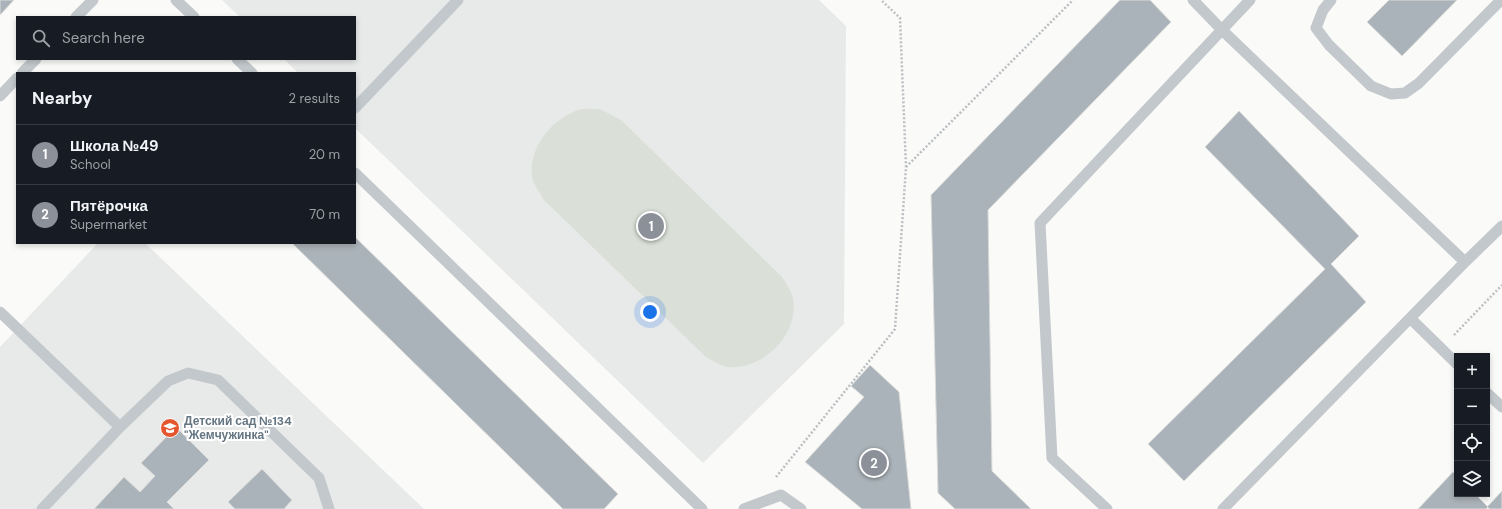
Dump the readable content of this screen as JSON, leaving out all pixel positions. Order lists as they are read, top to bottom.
{
  "places": {
    "school or university": ["Детский сад №134 \"Жемчужинка\""]
  },
  "page": {
    "search": "Search here",
    "heading": ["Nearby", "2 results"],
    "list": [
      {
        "mark": "1",
        "name": "Школа №49",
        "note": "School",
        "value": "20 m"
      },
      {
        "mark": "2",
        "name": "Пятёрочка",
        "note": "Supermarket",
        "value": "70 m"
      }
    ],
    "pins": ["1", "2"],
    "map_buttons": ["+", "−"]
  }
}
